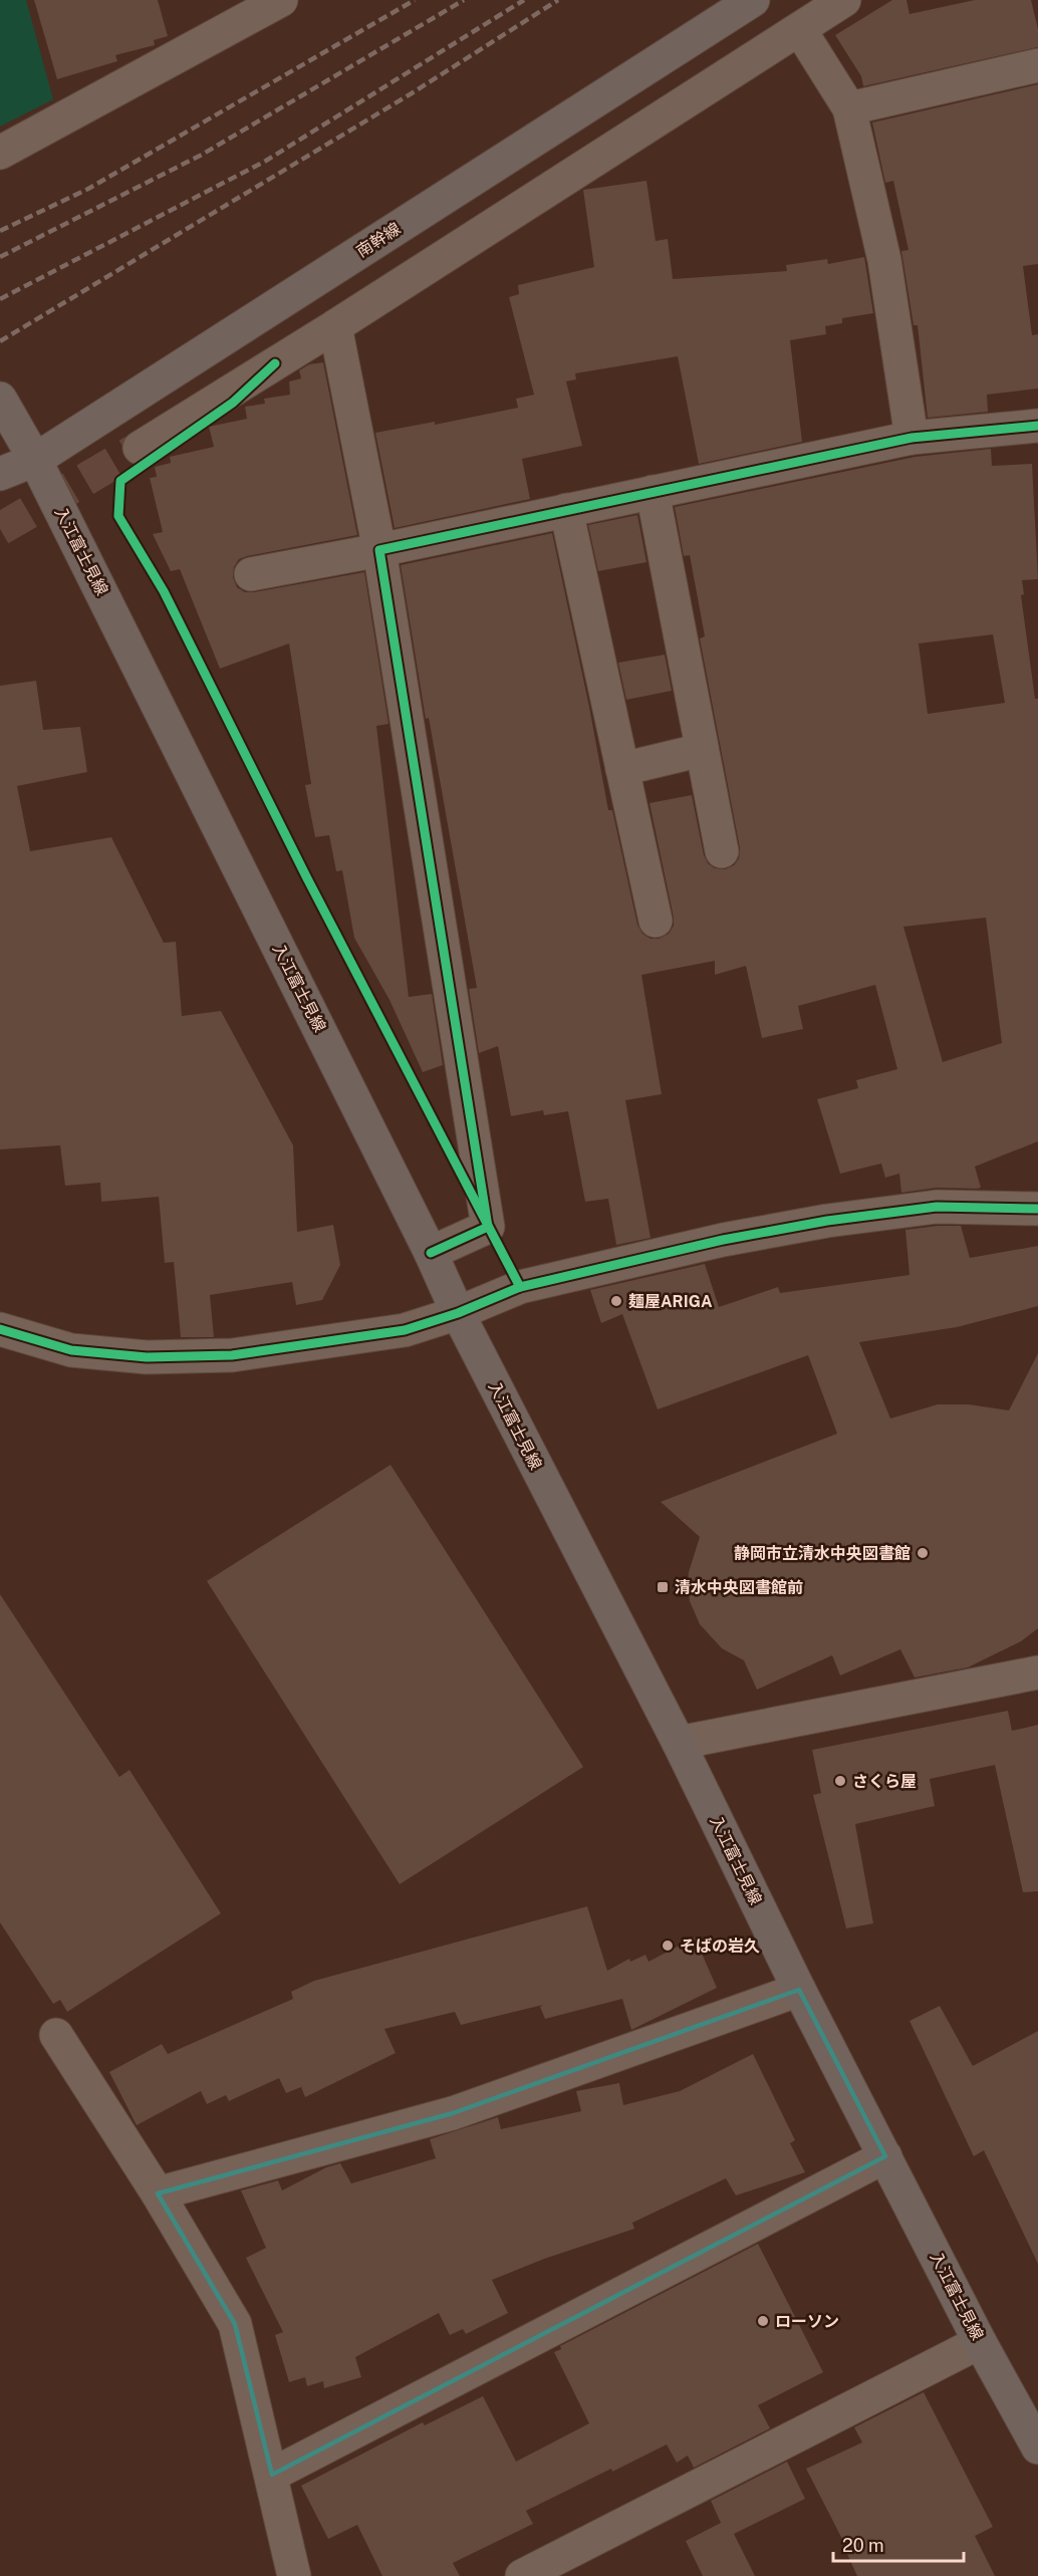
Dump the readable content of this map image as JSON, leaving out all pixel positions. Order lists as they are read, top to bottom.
{
  "streets": {
    "main road": ["南幹線", "入江富士見線"]
  },
  "crossings": [
    ["南幹線", "入江富士見線"]
  ],
  "places": {
    "other": [
      "麺屋ARIGA",
      "静岡市立清水中央図書館",
      "さくら屋",
      "そばの岩久",
      "ローソン"
    ],
    "transit": ["清水中央図書館前"]
  },
  "scale_bar": "20 m"
}
